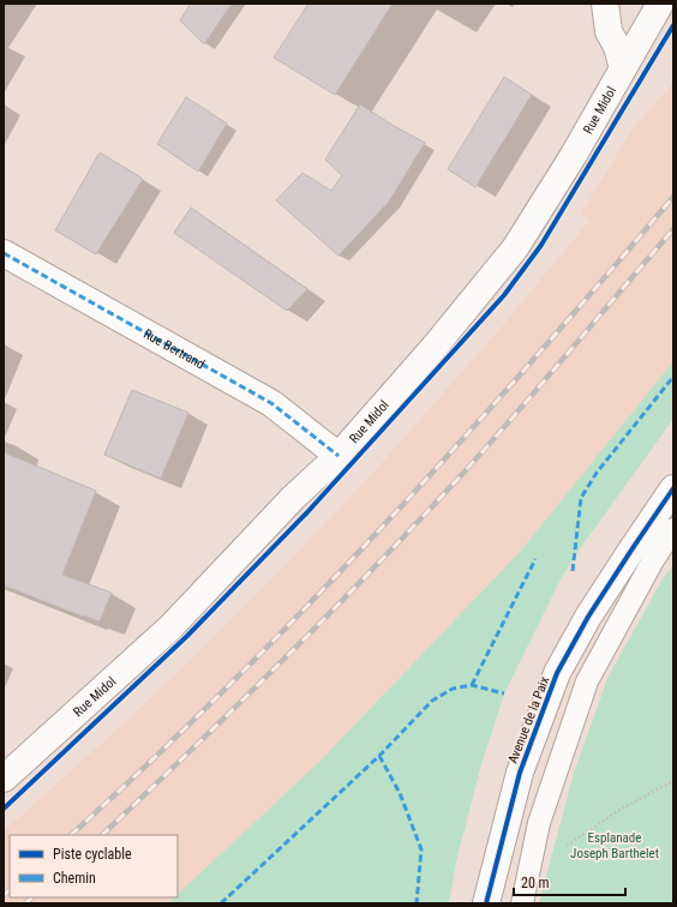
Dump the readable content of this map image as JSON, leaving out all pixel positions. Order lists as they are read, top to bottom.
{
  "streets": {
    "street": ["Rue Midol", "Rue Bertrand", "Avenue de la Paix"]
  },
  "crossings": [
    ["Rue Midol", "Rue Bertrand"]
  ],
  "parks": ["Esplanade Joseph Barthelet"],
  "legend": ["Piste cyclable", "Chemin"],
  "scale_bar": "20 m"
}
